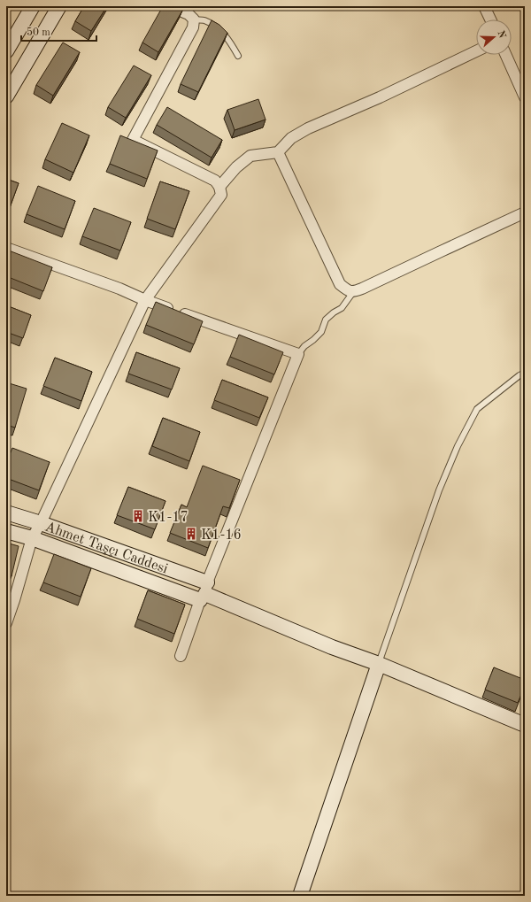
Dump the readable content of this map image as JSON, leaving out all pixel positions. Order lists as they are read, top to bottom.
{
  "streets": {
    "street": ["Ahmet Taşçı Caddesi"]
  },
  "places": {
    "building": ["K1-17", "K1-16"]
  },
  "scale_bar": "50 m",
  "north": "right"
}
